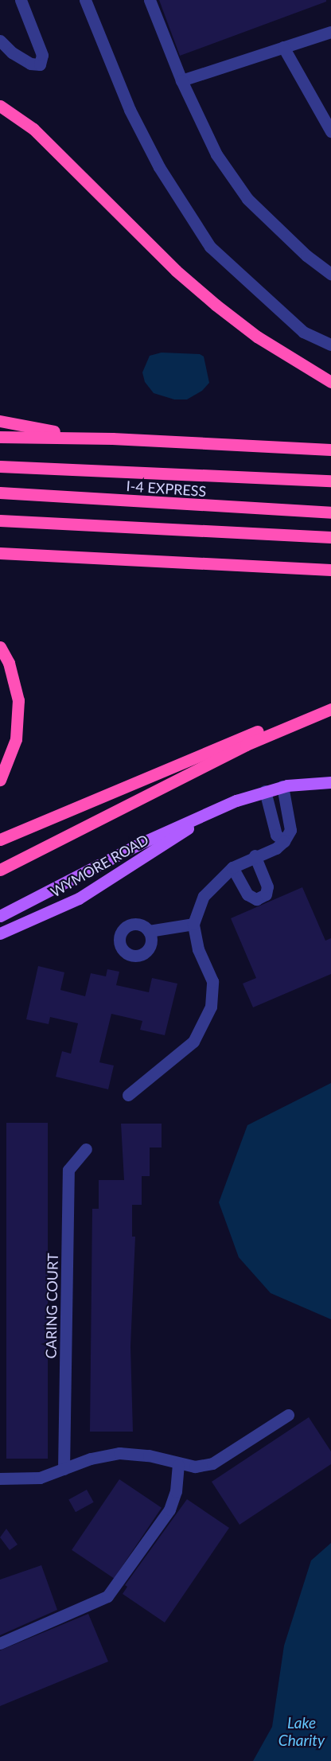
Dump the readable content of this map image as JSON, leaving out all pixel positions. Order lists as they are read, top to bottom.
{
  "streets": {
    "highway": ["I-4 EXPRESS"],
    "main road": ["WYMORE ROAD"],
    "street": ["CARING COURT"]
  },
  "water": ["Lake Charity"]
}
